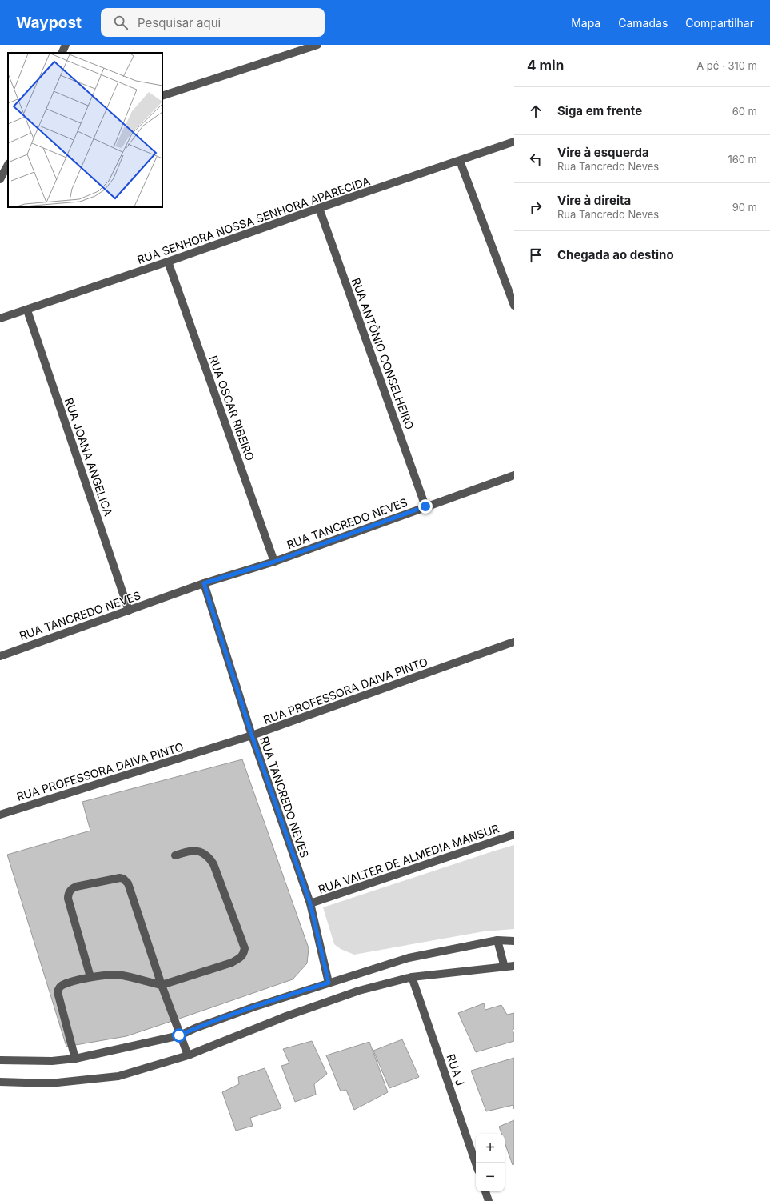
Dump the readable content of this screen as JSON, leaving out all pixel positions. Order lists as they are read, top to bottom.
{
  "streets": {
    "street": [
      "RUA SENHORA NOSSA SENHORA APARECIDA",
      "RUA ANTÔNIO CONSELHEIRO",
      "RUA OSCAR RIBEIRO",
      "RUA JOANA ANGELICA",
      "RUA TANCREDO NEVES",
      "RUA PROFESSORA DAIVA PINTO",
      "RUA VALTER DE ALMEDIA MANSUR",
      "RUA J"
    ]
  },
  "crossings": [
    ["RUA SENHORA NOSSA SENHORA APARECIDA", "RUA ANTÔNIO CONSELHEIRO"],
    ["RUA SENHORA NOSSA SENHORA APARECIDA", "RUA OSCAR RIBEIRO"],
    ["RUA SENHORA NOSSA SENHORA APARECIDA", "RUA JOANA ANGELICA"],
    ["RUA ANTÔNIO CONSELHEIRO", "RUA TANCREDO NEVES"],
    ["RUA OSCAR RIBEIRO", "RUA TANCREDO NEVES"],
    ["RUA JOANA ANGELICA", "RUA TANCREDO NEVES"],
    ["RUA TANCREDO NEVES", "RUA PROFESSORA DAIVA PINTO"],
    ["RUA TANCREDO NEVES", "RUA VALTER DE ALMEDIA MANSUR"]
  ],
  "page": {
    "header": "Waypost",
    "search": "Pesquisar aqui",
    "nav": ["Mapa", "Camadas", "Compartilhar"],
    "heading": ["4 min", "A pé · 310 m"],
    "list": [
      ["Siga em frente", "60 m"],
      ["Vire à esquerda", "Rua Tancredo Neves", "160 m"],
      ["Vire à direita", "Rua Tancredo Neves", "90 m"],
      "Chegada ao destino"
    ],
    "map_buttons": ["+", "−"]
  }
}
